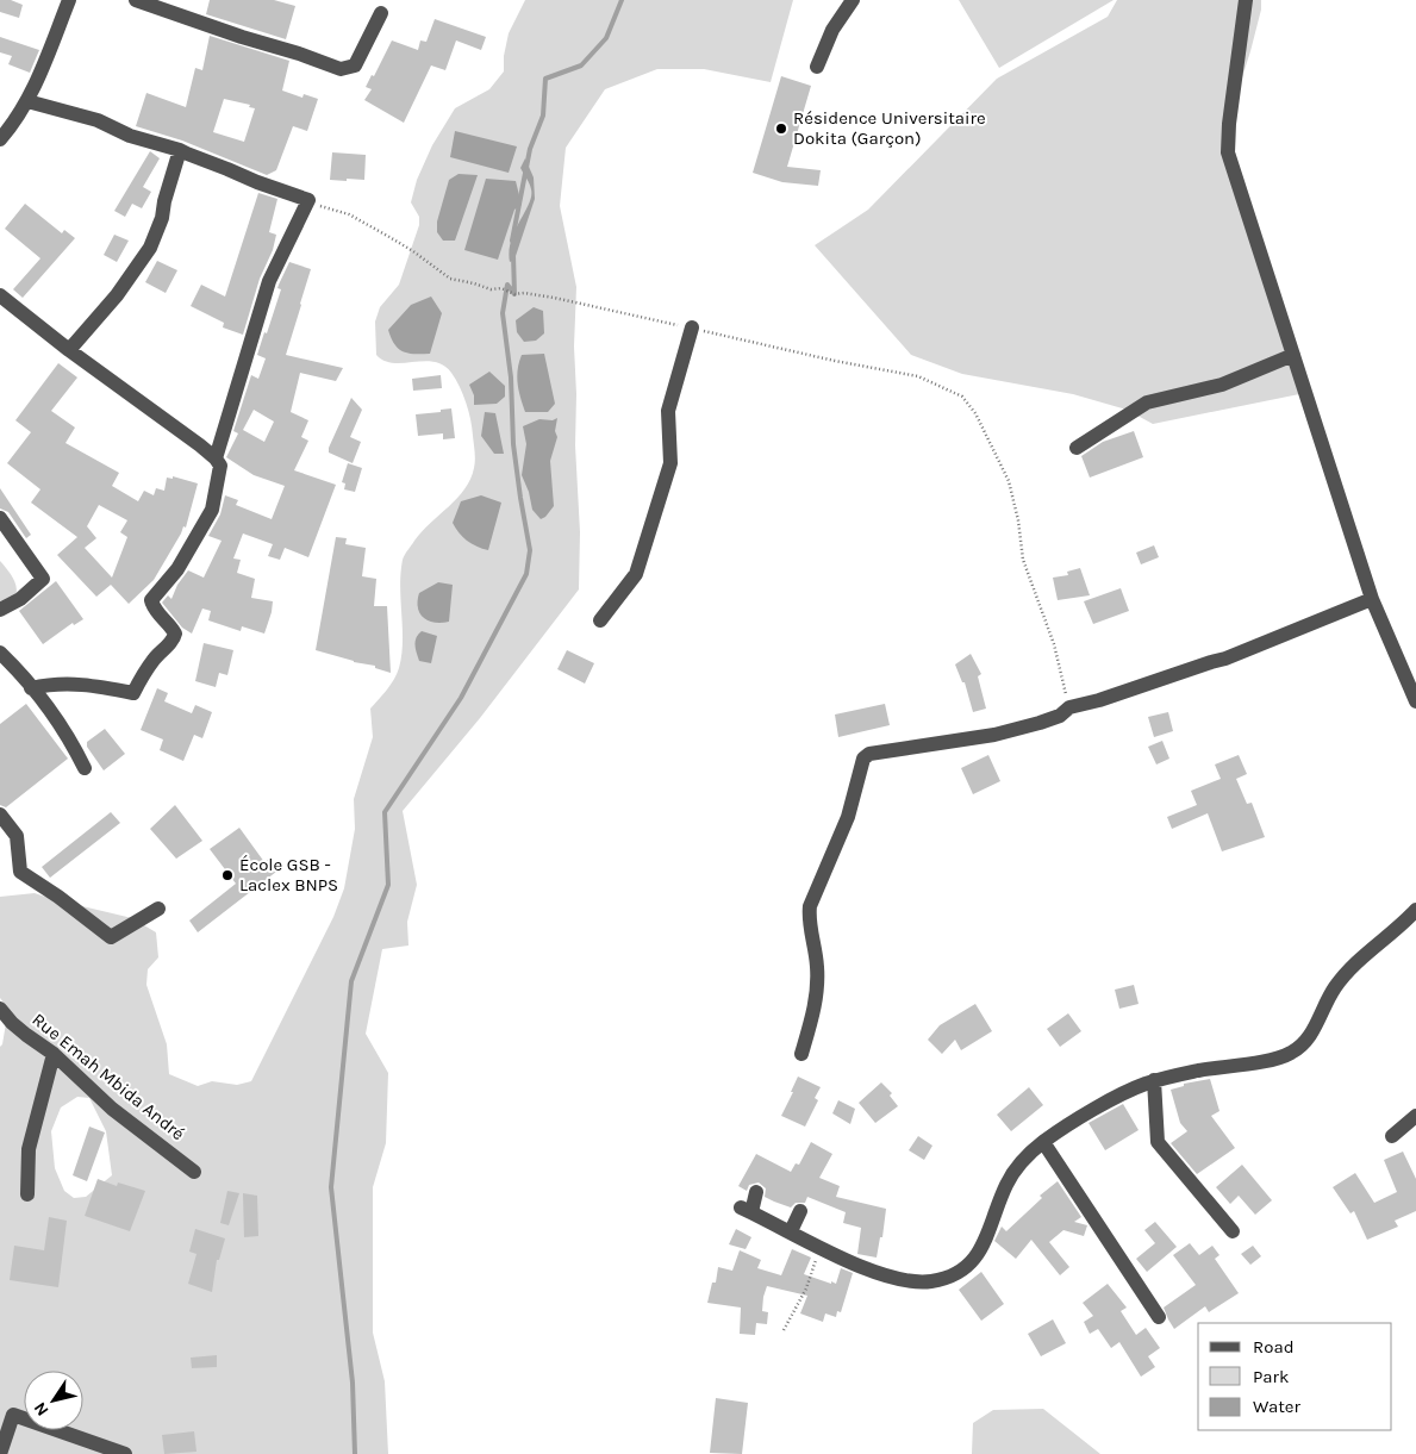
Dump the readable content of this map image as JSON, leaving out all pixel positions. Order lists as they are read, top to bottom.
{
  "streets": {
    "street": ["Rue Emah Mbida André"]
  },
  "places": ["Résidence Universitaire Dokita (Garçon)", "École GSB - Laclex BNPS"],
  "legend": ["Road", "Park", "Water"],
  "north": "bottom left"
}
